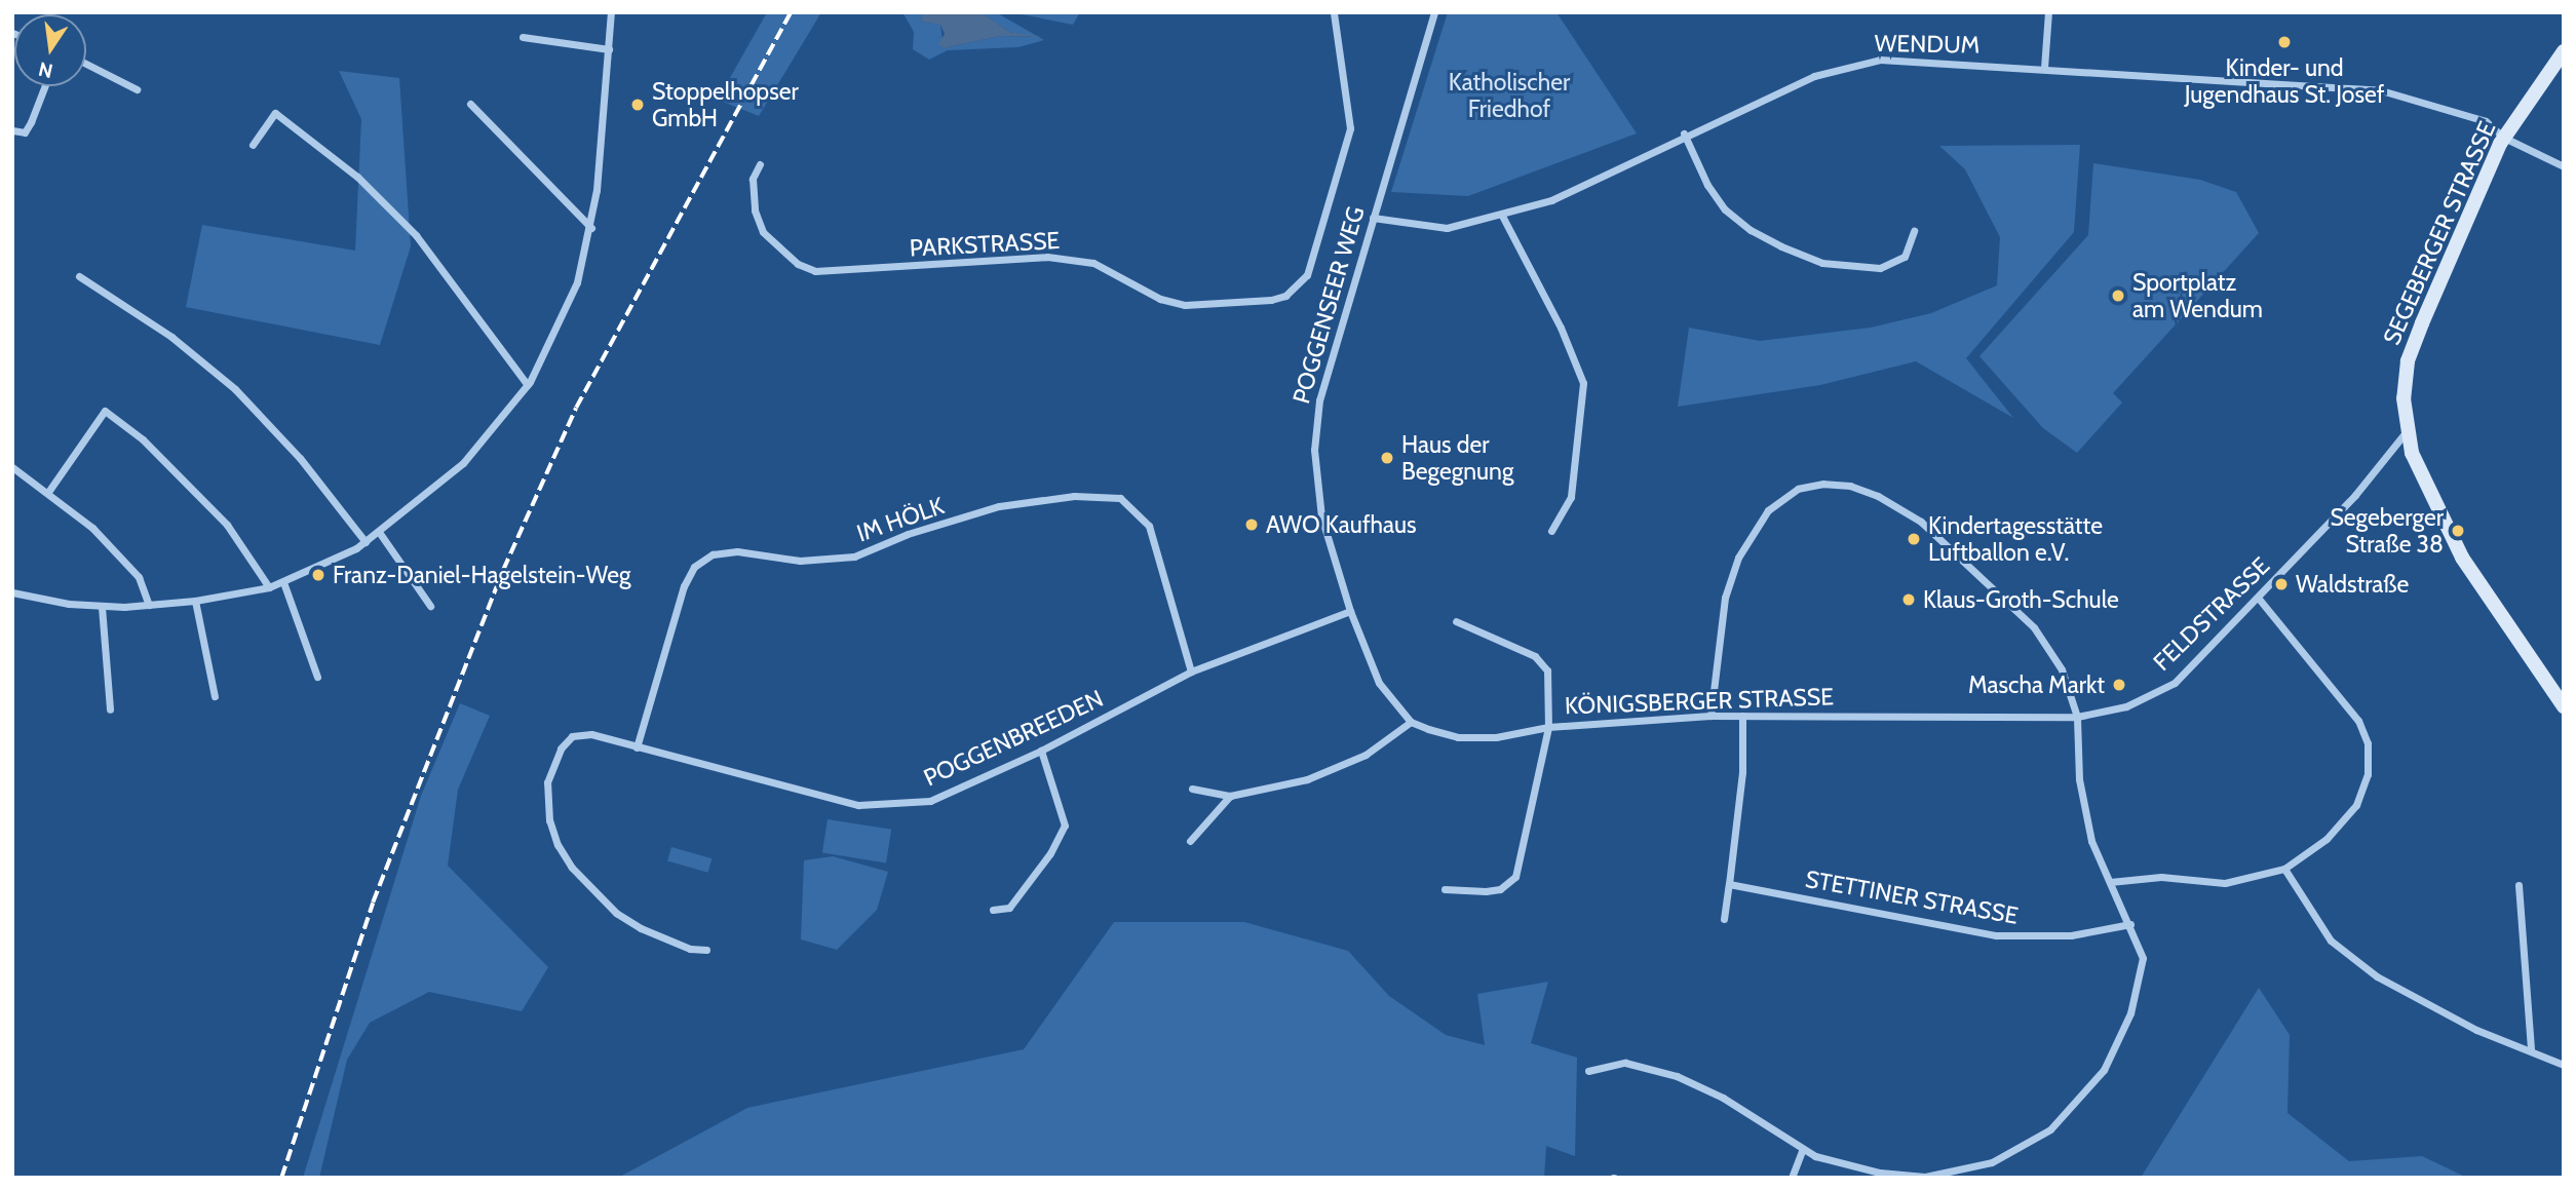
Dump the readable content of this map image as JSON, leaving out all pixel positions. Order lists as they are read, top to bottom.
{
  "streets": {
    "main road": ["SEGEBERGER STRASSE"],
    "street": [
      "WENDUM",
      "PARKSTRASSE",
      "POGGENSEER WEG",
      "IM HÖLK",
      "FELDSTRASSE",
      "KÖNIGSBERGER STRASSE",
      "POGGENBREEDEN",
      "STETTINER STRASSE"
    ]
  },
  "crossings": [
    ["WENDUM", "SEGEBERGER STRASSE"],
    ["WENDUM", "POGGENSEER WEG"],
    ["SEGEBERGER STRASSE", "FELDSTRASSE"],
    ["POGGENSEER WEG", "POGGENBREEDEN"],
    ["IM HÖLK", "POGGENBREEDEN"],
    ["FELDSTRASSE", "KÖNIGSBERGER STRASSE"]
  ],
  "parks": ["Katholischer Friedhof"],
  "places": [
    "Kinder- und Jugendhaus St. Josef",
    "Stoppelhopser GmbH",
    "Sportplatz am Wendum",
    "Haus der Begegnung",
    "AWO Kaufhaus",
    "Segeberger Straße 38",
    "Kindertagesstätte Luftballon e.V.",
    "Franz-Daniel-Hagelstein-Weg",
    "Waldstraße",
    "Klaus-Groth-Schule",
    "Mascha Markt"
  ],
  "north": "bottom"
}
